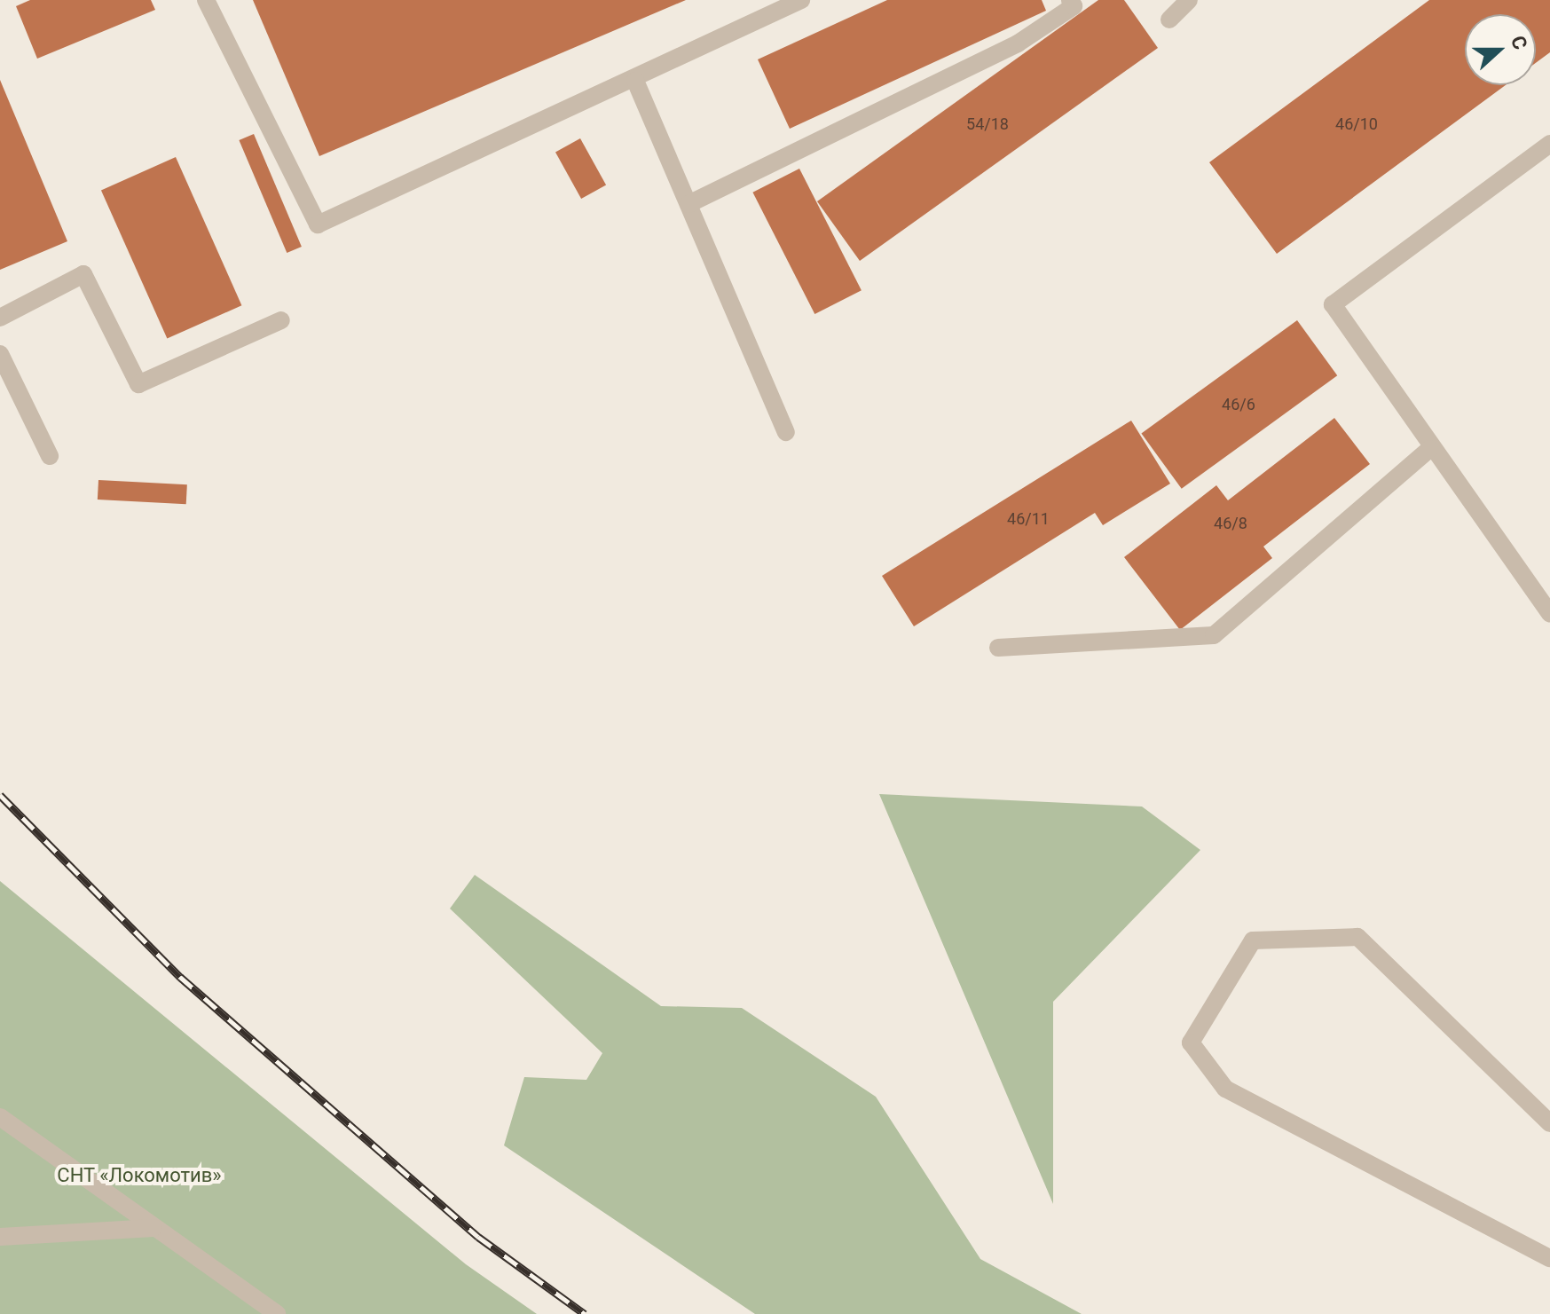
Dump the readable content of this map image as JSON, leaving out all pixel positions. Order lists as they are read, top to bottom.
{
  "parks": ["СНТ «Локомотив»"],
  "house_numbers": [
    "54/18",
    "46/10",
    "46/6",
    "46/11",
    "46/8"
  ],
  "north": "right"
}
